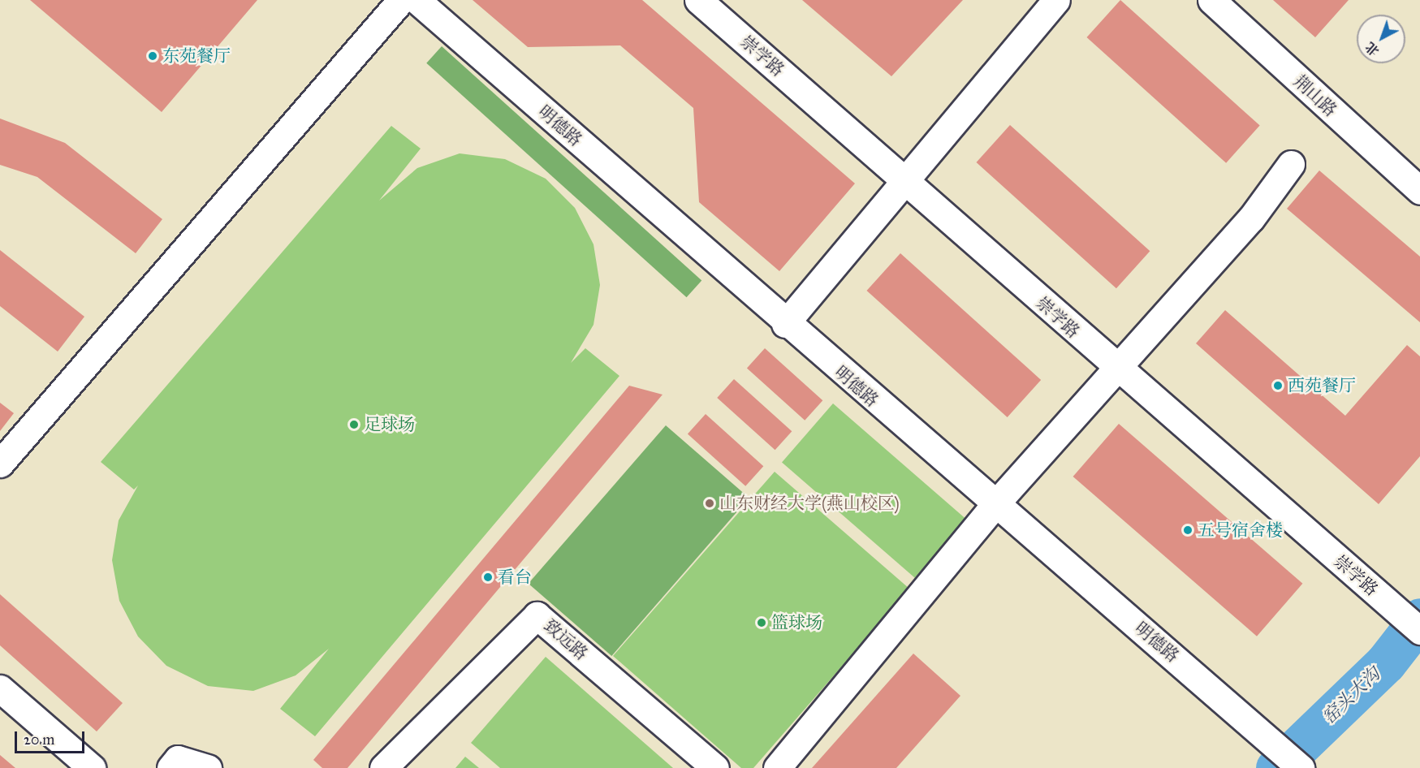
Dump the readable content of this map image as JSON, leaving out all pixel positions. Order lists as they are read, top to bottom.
{
  "streets": {
    "main road": [
      "崇学路",
      "荆山路",
      "明德路",
      "致远路"
    ]
  },
  "water": ["窑头大沟"],
  "places": [
    "东苑餐厅",
    "西苑餐厅",
    "足球场",
    "山东财经大学(燕山校区)",
    "五号宿舍楼",
    "看台",
    "篮球场"
  ],
  "scale_bar": "20 m",
  "north": "bottom left"
}
